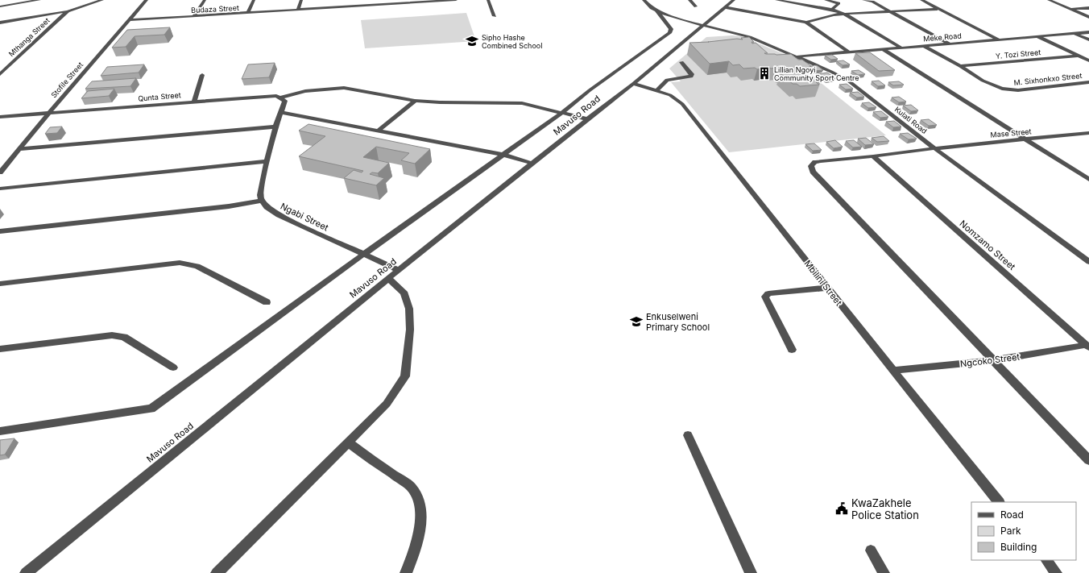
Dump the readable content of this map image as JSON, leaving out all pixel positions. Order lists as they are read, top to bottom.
{
  "streets": {
    "street": [
      "Budaza Street",
      "Mthanga Street",
      "Meke Road",
      "Y. Tozi Street",
      "M. Sixhonkxo Street",
      "Stofile Street",
      "Qunta Street",
      "Mavuso Road",
      "Kulati Road",
      "Mase Street",
      "Ngabi Street",
      "Nomzamo Street",
      "Mbilini Street",
      "Ngcoko Street"
    ]
  },
  "crossings": [
    ["Budaza Street", "Stofile Street"],
    ["Meke Road", "M. Sixhonkxo Street"],
    ["Meke Road", "Kulati Road"],
    ["Y. Tozi Street", "M. Sixhonkxo Street"],
    ["Stofile Street", "Qunta Street"],
    ["Mavuso Road", "Kulati Road"],
    ["Mavuso Road", "Ngabi Street"],
    ["Mavuso Road", "Mbilini Street"],
    ["Kulati Road", "Mase Street"],
    ["Mase Street", "Nomzamo Street"],
    ["Mase Street", "Ngcoko Street"],
    ["Nomzamo Street", "Ngcoko Street"],
    ["Mbilini Street", "Ngcoko Street"]
  ],
  "places": {
    "school or university": ["Sipho Hashe Combined School", "Enkuselweni Primary School"],
    "building": ["Lillian Ngoyi Community Sport Centre"],
    "public building": ["KwaZakhele Police Station"]
  },
  "legend": ["Road", "Park", "Building"]
}
